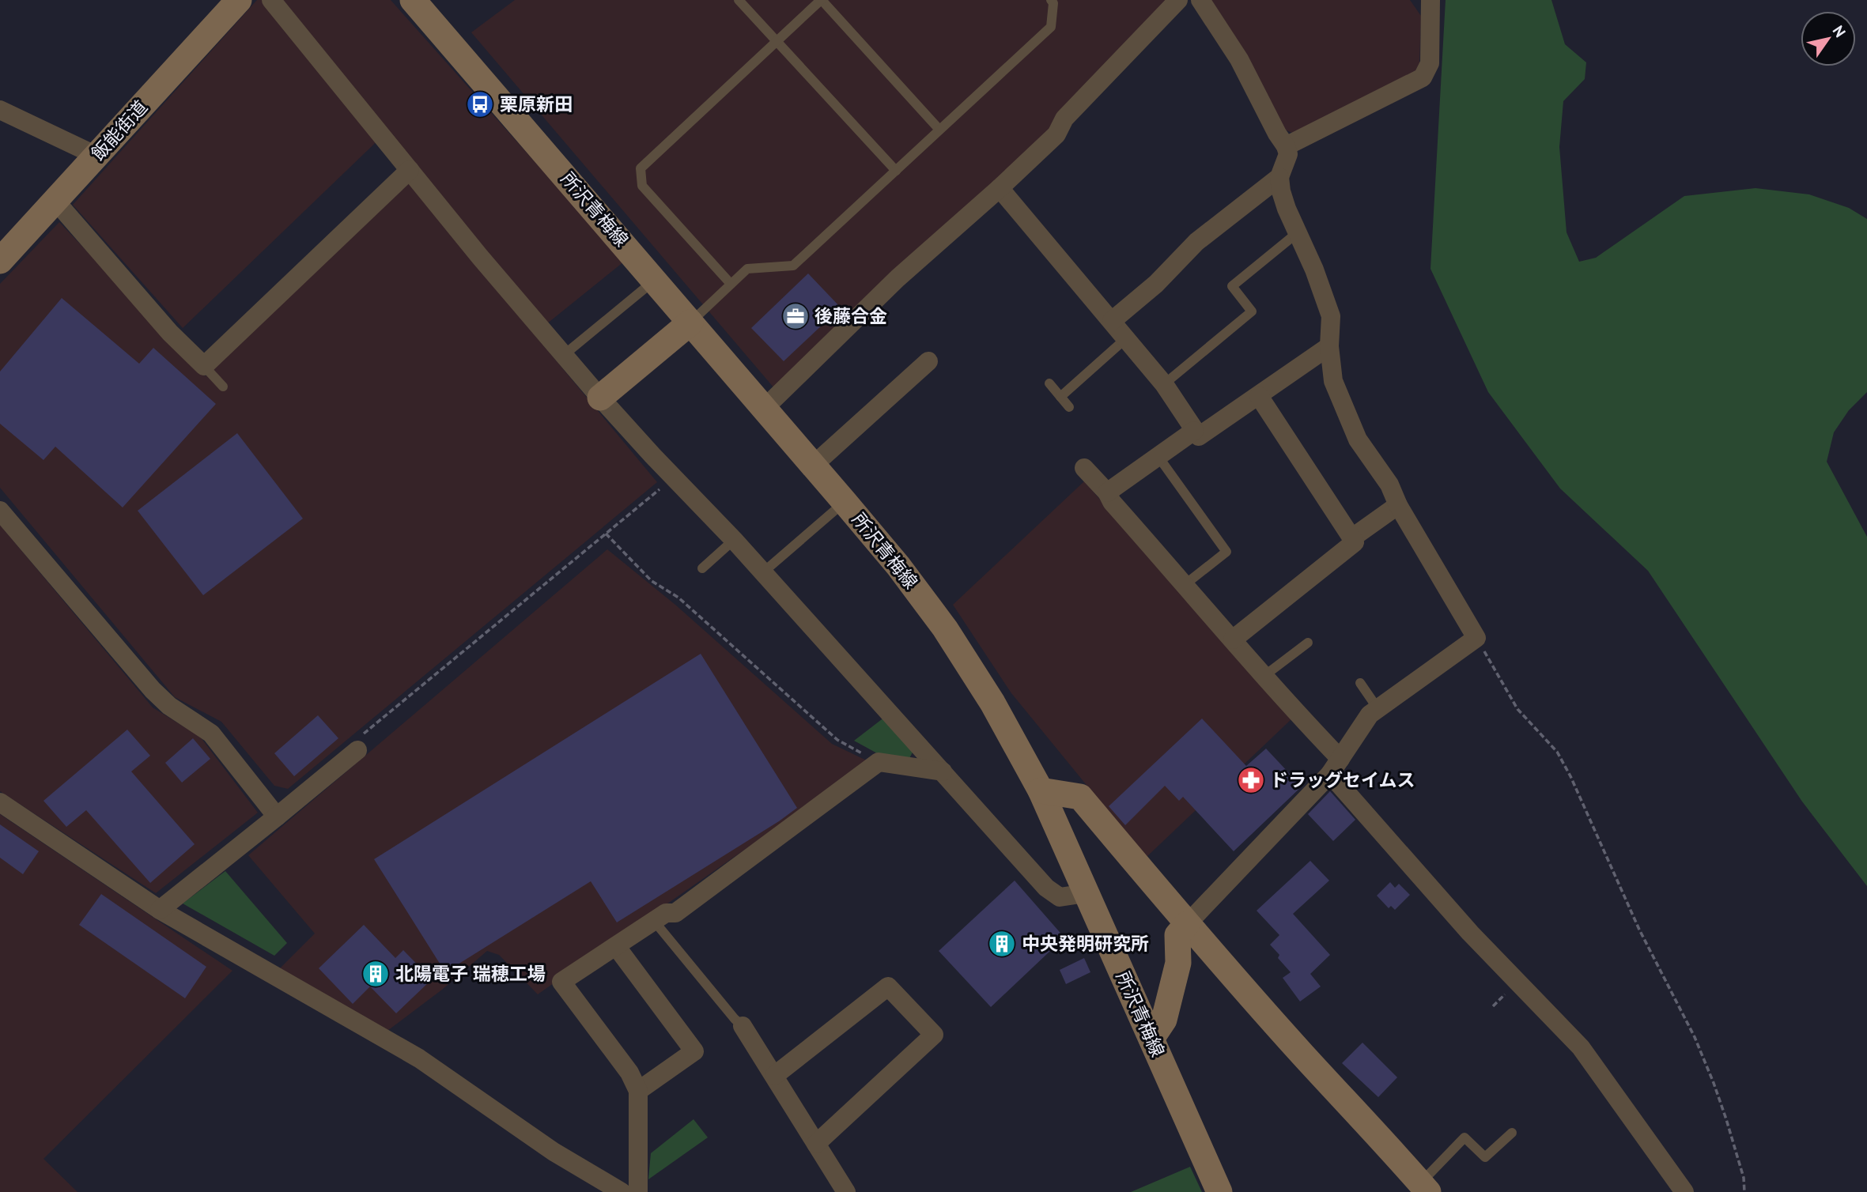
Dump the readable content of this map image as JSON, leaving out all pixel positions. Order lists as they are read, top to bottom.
{
  "streets": {
    "main road": ["飯能街道", "所沢青梅線"]
  },
  "places": {
    "bus stop": ["栗原新田"],
    "office": ["後藤合金"],
    "pharmacy": ["ドラッグセイムス"],
    "building": ["中央発明研究所", "北陽電子 瑞穂工場"]
  },
  "north": "top right"
}
